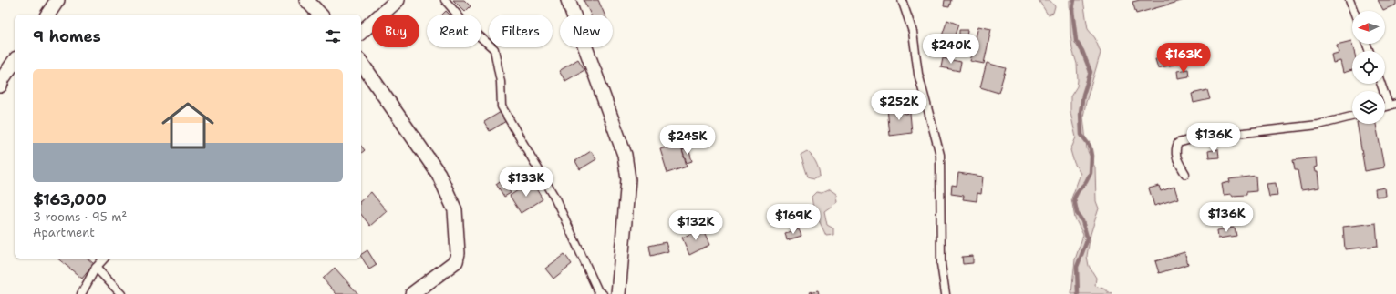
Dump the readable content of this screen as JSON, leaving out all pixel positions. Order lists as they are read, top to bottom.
{
  "north": "left",
  "page": {
    "chip": [
      "Buy",
      "Rent",
      "Filters",
      "New"
    ],
    "heading": "9 homes",
    "price": [
      "$240K",
      "$163K",
      "$252K",
      "$136K",
      "$245K",
      "$133K",
      "$136K",
      "$169K",
      "$132K"
    ],
    "list": [
      {
        "name": "$163,000",
        "note": "3 rooms · 95 m² · Apartment"
      }
    ]
  }
}
